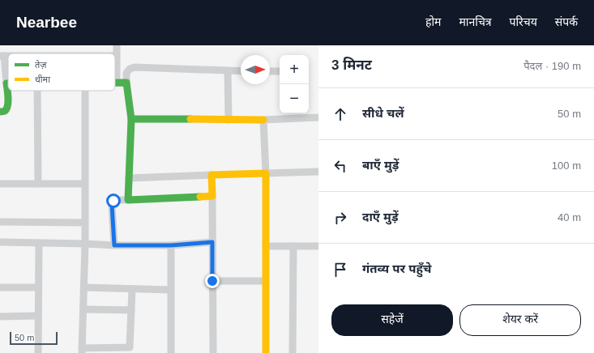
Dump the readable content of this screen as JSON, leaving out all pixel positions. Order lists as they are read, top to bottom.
{
  "legend": ["तेज़", "धीमा"],
  "scale_bar": "50 m",
  "north": "right",
  "page": {
    "header": "Nearbee",
    "nav": [
      "होम",
      "मानचित्र",
      "परिचय",
      "संपर्क"
    ],
    "heading": ["3 मिनट", "पैदल · 190 m"],
    "map_buttons": ["+", "−"],
    "list": [
      ["सीधे चलें", "50 m"],
      ["बाएँ मुड़ें", "100 m"],
      ["दाएँ मुड़ें", "40 m"],
      "गंतव्य पर पहुँचे"
    ],
    "buttons": ["सहेजें", "शेयर करें"],
    "scale": "50 m"
  }
}
